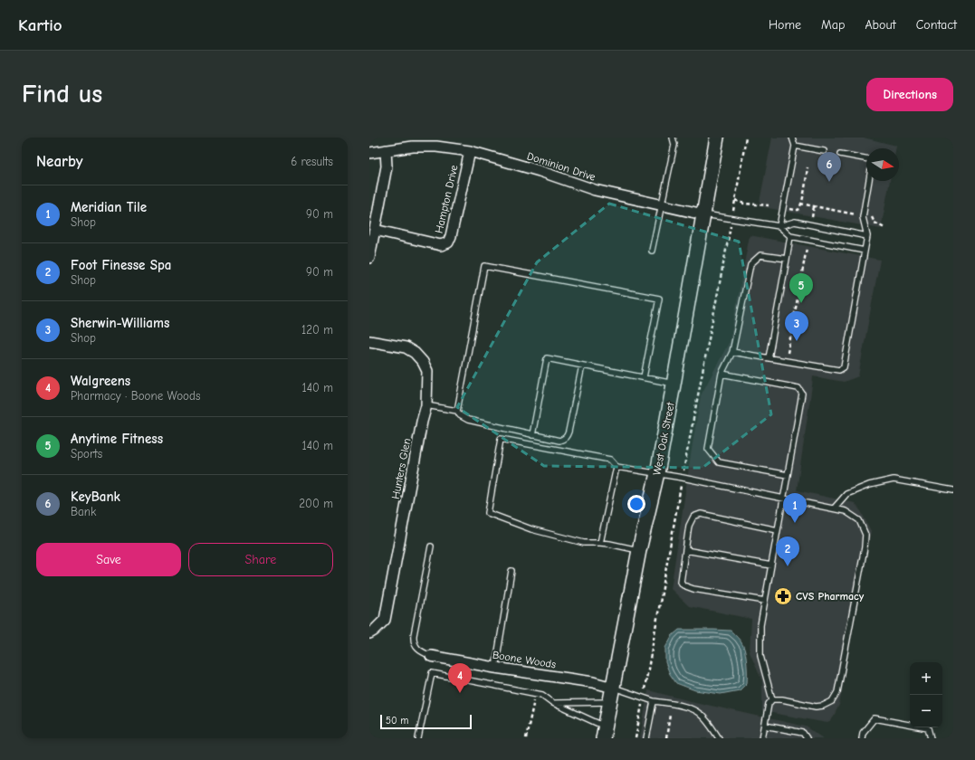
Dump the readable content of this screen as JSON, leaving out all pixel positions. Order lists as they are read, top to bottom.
{
  "streets": {
    "main road": ["West Oak Street"],
    "street": [
      "Dominion Drive",
      "Hampton Drive",
      "Hunters Glen",
      "Boone Woods"
    ]
  },
  "crossings": [
    ["Dominion Drive", "Hampton Drive"],
    ["Dominion Drive", "West Oak Street"],
    ["West Oak Street", "Boone Woods"]
  ],
  "places": {
    "pharmacy": ["CVS Pharmacy"]
  },
  "scale_bar": "50 m",
  "north": "right",
  "page": {
    "header": "Kartio",
    "nav": [
      "Home",
      "Map",
      "About",
      "Contact"
    ],
    "buttons": [
      "Directions",
      ["Save", "Share"]
    ],
    "title": "Find us",
    "heading": ["Nearby", "6 results"],
    "pins": [
      "6",
      "5",
      "3",
      "1",
      "2",
      "4"
    ],
    "list": [
      {
        "mark": "1",
        "name": "Meridian Tile",
        "note": "Shop",
        "value": "90 m"
      },
      {
        "mark": "2",
        "name": "Foot Finesse Spa",
        "note": "Shop",
        "value": "90 m"
      },
      {
        "mark": "3",
        "name": "Sherwin-Williams",
        "note": "Shop",
        "value": "120 m"
      },
      {
        "mark": "4",
        "name": "Walgreens",
        "note": "Pharmacy · Boone Woods",
        "value": "140 m"
      },
      {
        "mark": "5",
        "name": "Anytime Fitness",
        "note": "Sports",
        "value": "140 m"
      },
      {
        "mark": "6",
        "name": "KeyBank",
        "note": "Bank",
        "value": "200 m"
      }
    ],
    "map_buttons": ["+", "−"],
    "scale": "50 m"
  }
}
